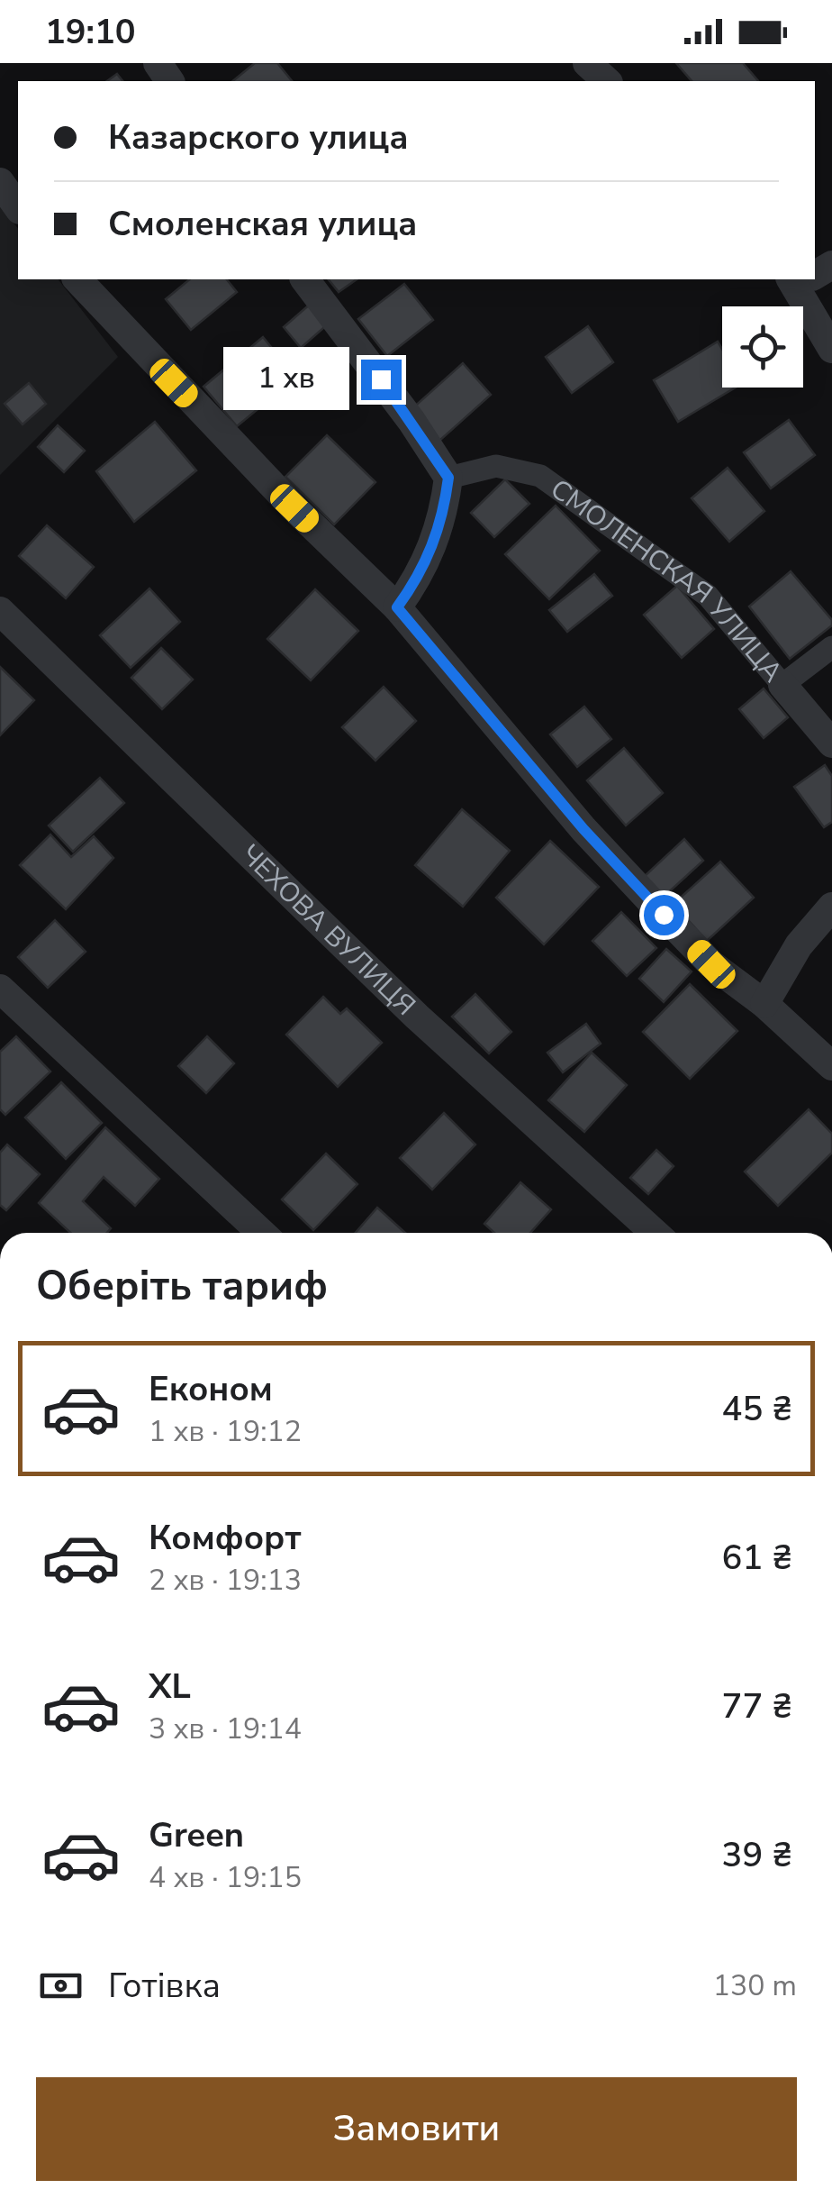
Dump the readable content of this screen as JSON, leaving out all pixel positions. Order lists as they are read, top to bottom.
{
  "streets": {
    "street": ["СМОЛЕНСКАЯ УЛИЦА", "ЧЕХОВА ВУЛИЦЯ"]
  },
  "page": {
    "status": "19:10",
    "banner": ["Казарского улица", "Смоленская улица"],
    "bubble": "1 хв",
    "heading": "Оберіть тариф",
    "list": [
      {
        "name": "Економ",
        "note": "1 хв · 19:12",
        "value": "45 ₴"
      },
      {
        "name": "Комфорт",
        "note": "2 хв · 19:13",
        "value": "61 ₴"
      },
      {
        "name": "XL",
        "note": "3 хв · 19:14",
        "value": "77 ₴"
      },
      {
        "name": "Green",
        "note": "4 хв · 19:15",
        "value": "39 ₴"
      }
    ],
    "pay": ["Готівка", "130 m"],
    "buttons": "Замовити"
  }
}
